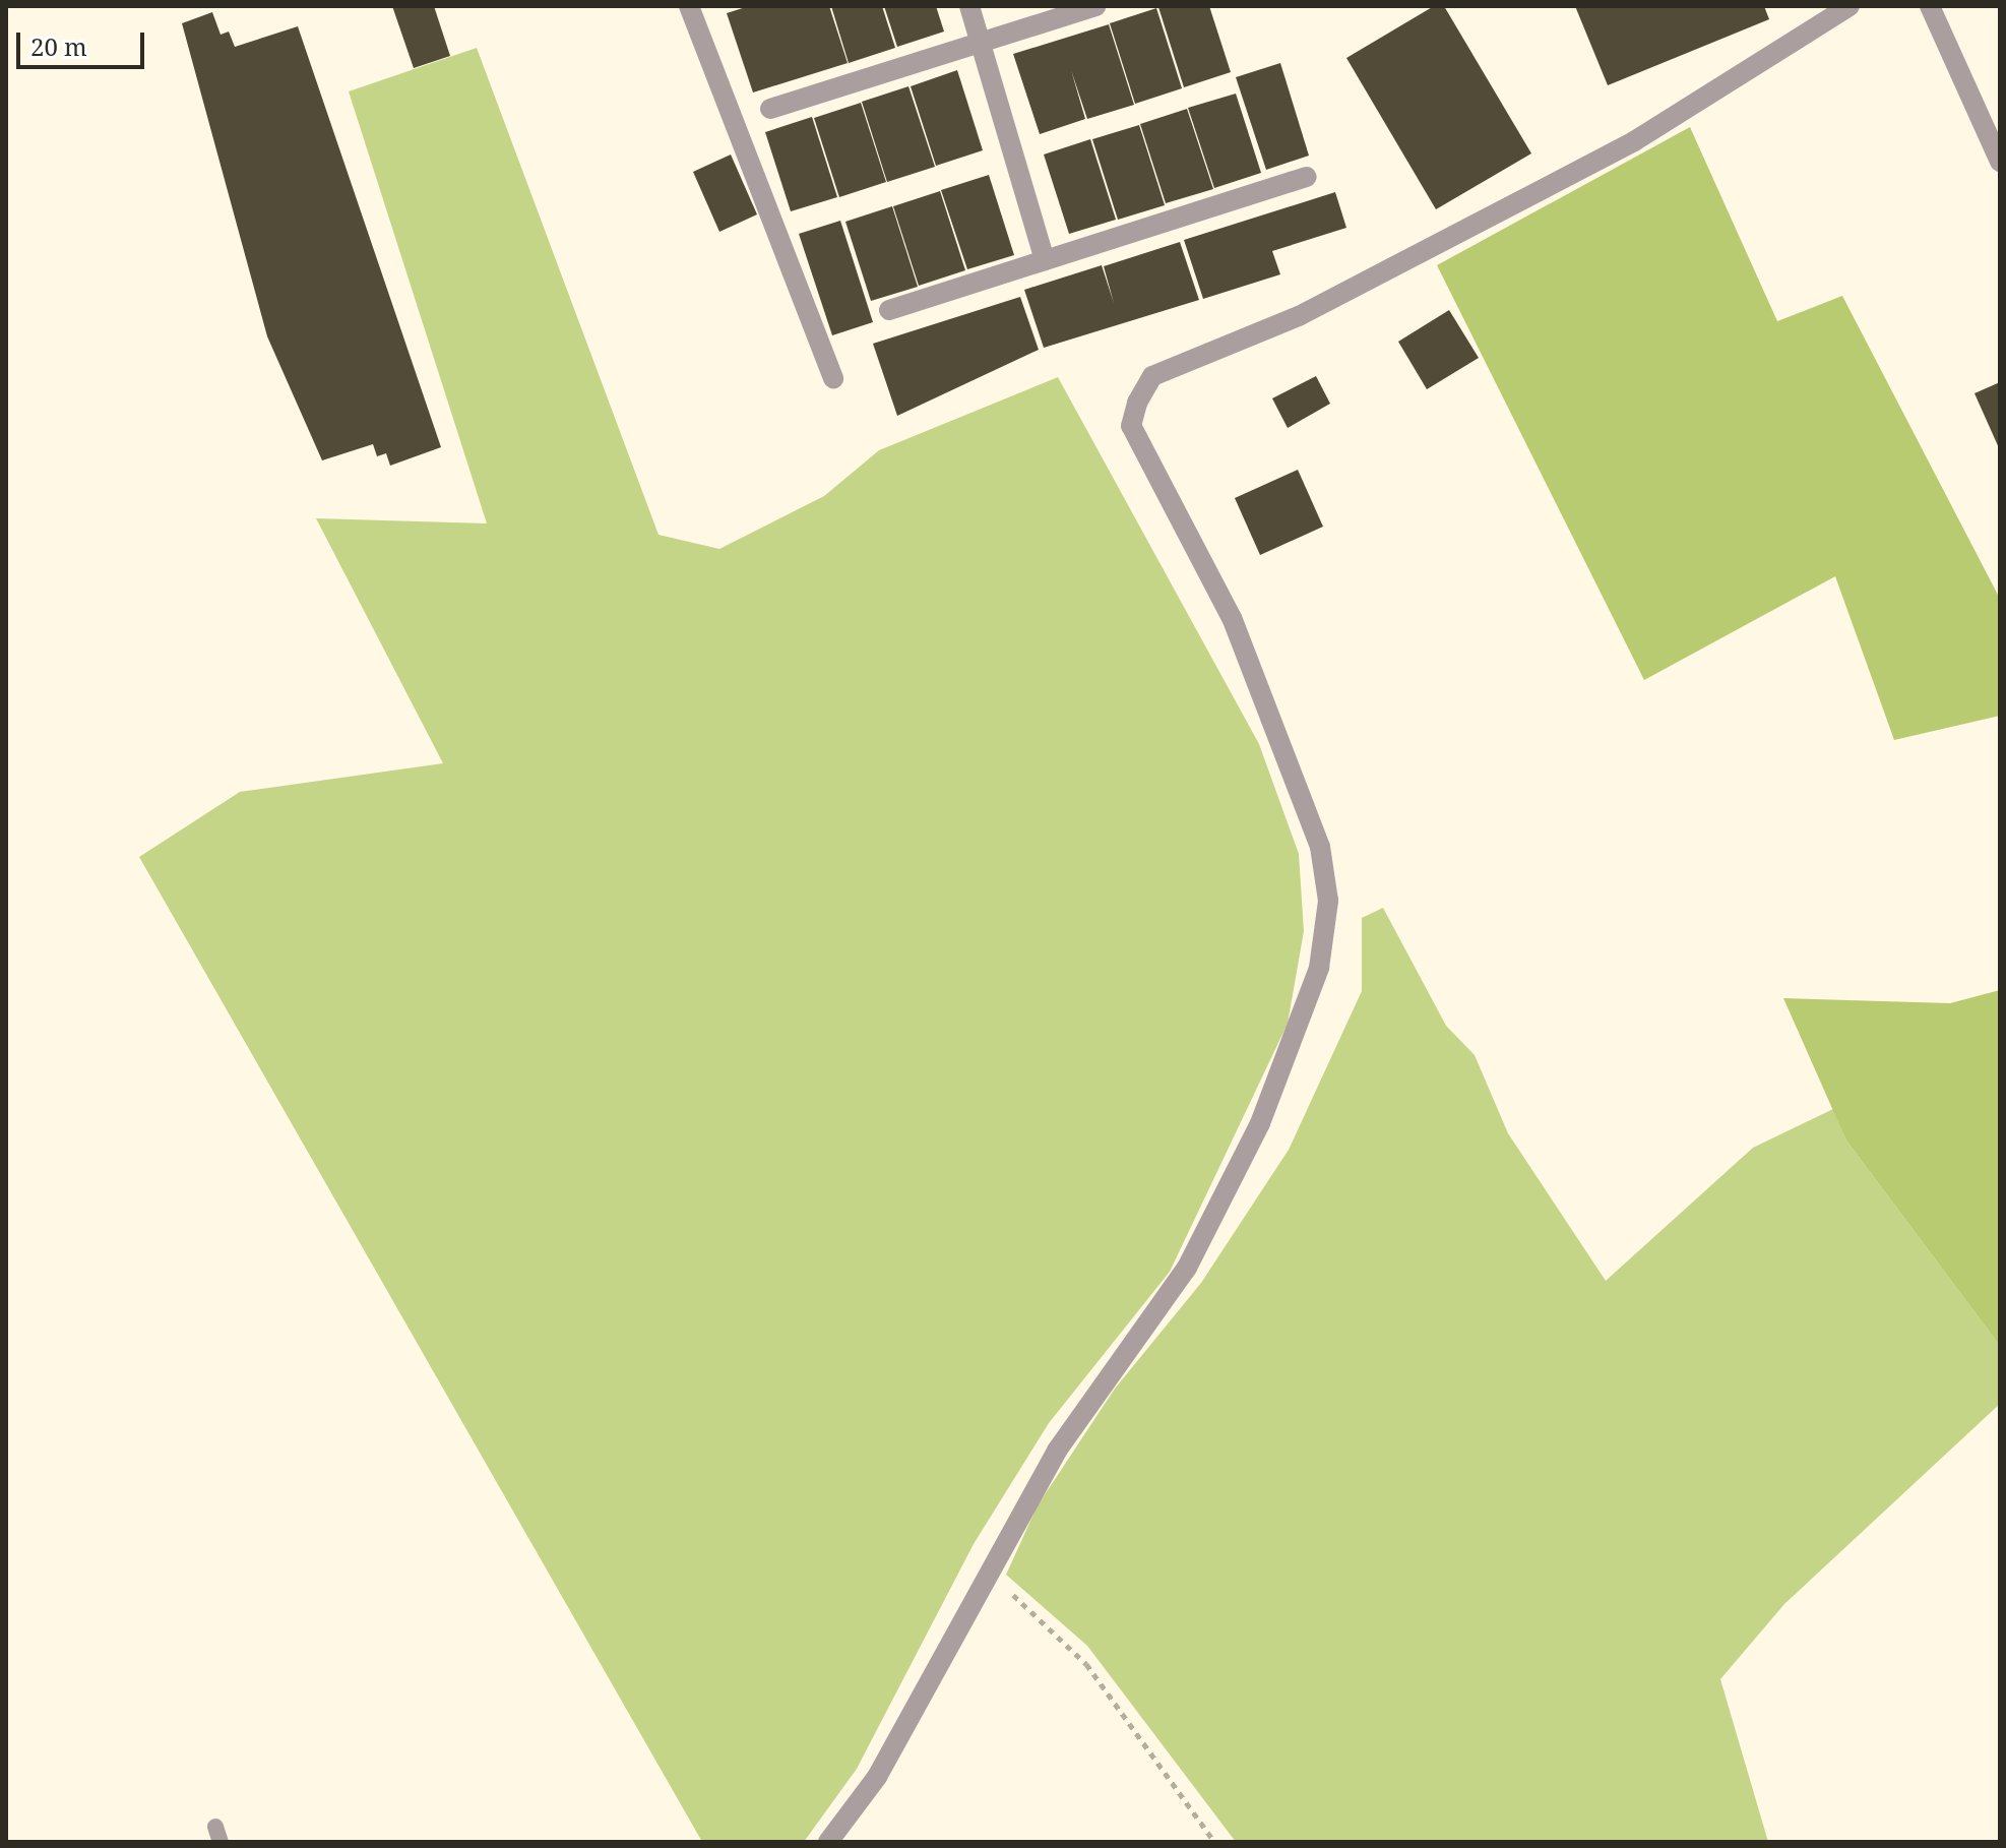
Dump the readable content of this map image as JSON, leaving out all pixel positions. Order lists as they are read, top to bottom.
{
  "scale_bar": "20 m"
}
